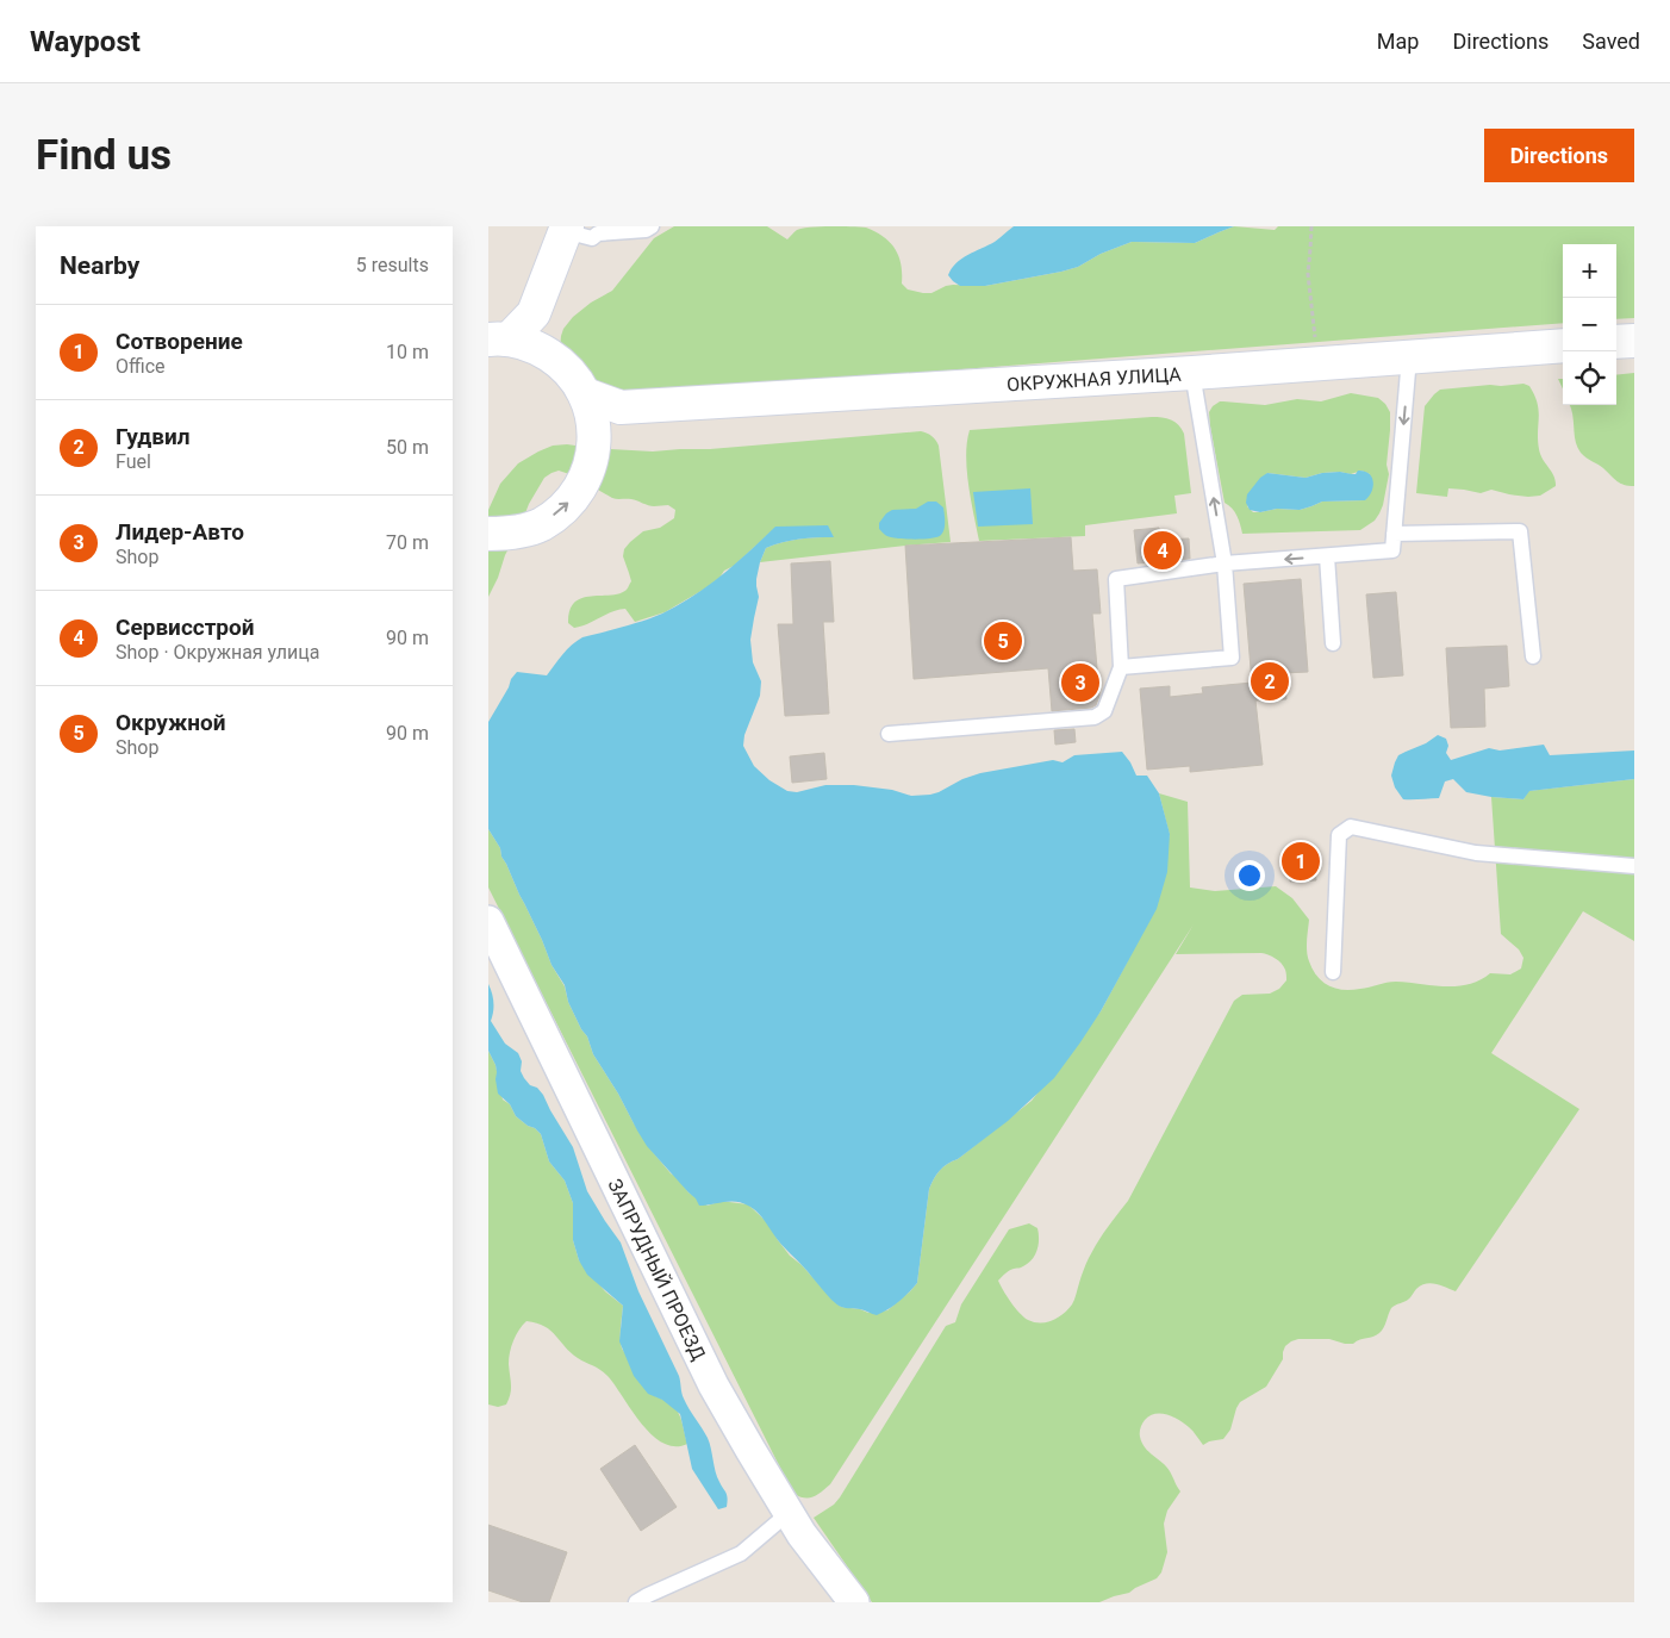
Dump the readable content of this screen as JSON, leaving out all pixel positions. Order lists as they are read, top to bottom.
{
  "streets": {
    "main road": ["ОКРУЖНАЯ УЛИЦА"],
    "street": ["ЗАПРУДНЫЙ ПРОЕЗД"]
  },
  "page": {
    "header": "Waypost",
    "nav": ["Map", "Directions", "Saved"],
    "buttons": "Directions",
    "title": "Find us",
    "heading": ["Nearby", "5 results"],
    "map_buttons": ["+", "−"],
    "list": [
      {
        "mark": "1",
        "name": "Сотворение",
        "note": "Office",
        "value": "10 m"
      },
      {
        "mark": "2",
        "name": "Гудвил",
        "note": "Fuel",
        "value": "50 m"
      },
      {
        "mark": "3",
        "name": "Лидер-Авто",
        "note": "Shop",
        "value": "70 m"
      },
      {
        "mark": "4",
        "name": "Сервисстрой",
        "note": "Shop · Окружная улица",
        "value": "90 m"
      },
      {
        "mark": "5",
        "name": "Окружной",
        "note": "Shop",
        "value": "90 m"
      }
    ],
    "pins": [
      "4",
      "5",
      "2",
      "3",
      "1"
    ]
  }
}
